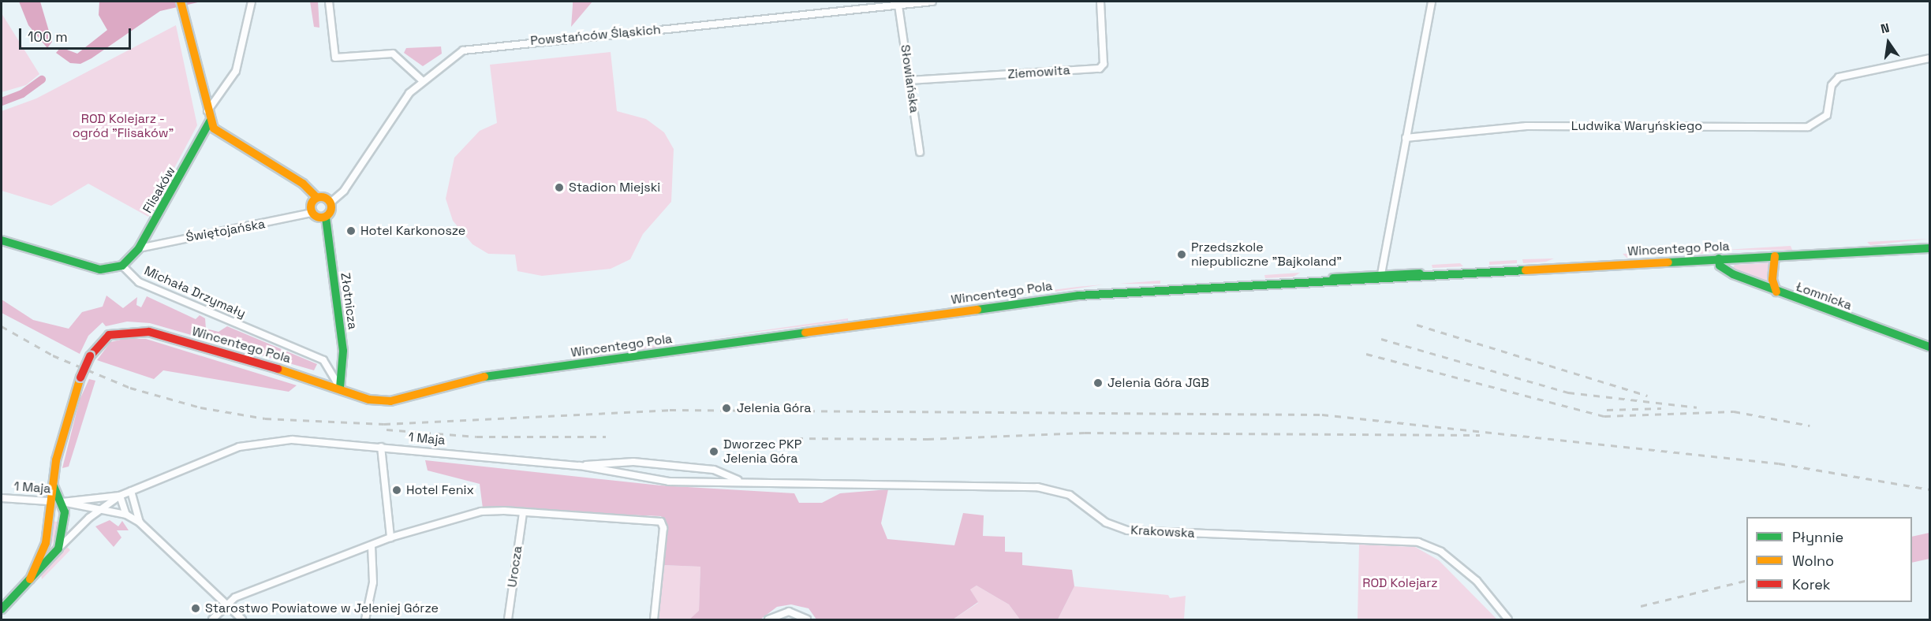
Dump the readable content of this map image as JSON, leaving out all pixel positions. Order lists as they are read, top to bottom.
{
  "streets": {
    "street": [
      "Powstańców Śląskich",
      "Ziemowita",
      "Słowiańska",
      "Ludwika Waryńskiego",
      "Flisaków",
      "Świętojańska",
      "Wincentego Pola",
      "Michała Drzymały",
      "Łomnicka",
      "Złotnicza",
      "1 Maja",
      "Krakowska",
      "Urocza"
    ]
  },
  "crossings": [
    ["Powstańców Śląskich", "Słowiańska"],
    ["Ziemowita", "Słowiańska"],
    ["Flisaków", "Świętojańska"],
    ["Flisaków", "Michała Drzymały"],
    ["Wincentego Pola", "Michała Drzymały"],
    ["Wincentego Pola", "Łomnicka"],
    ["Wincentego Pola", "Złotnicza"],
    ["Wincentego Pola", "1 Maja"],
    ["Michała Drzymały", "Złotnicza"],
    ["1 Maja", "Krakowska"]
  ],
  "parks": ["ROD Kolejarz - ogród \"Flisaków\"", "ROD Kolejarz"],
  "places": [
    "Stadion Miejski",
    "Hotel Karkonosze",
    "Przedszkole niepubliczne \"Bajkoland\"",
    "Jelenia Góra JGB",
    "Jelenia Góra",
    "Dworzec PKP Jelenia Góra",
    "Hotel Fenix",
    "Starostwo Powiatowe w Jeleniej Górze"
  ],
  "legend": ["Płynnie", "Wolno", "Korek"],
  "scale_bar": "100 m",
  "north": "top"
}
